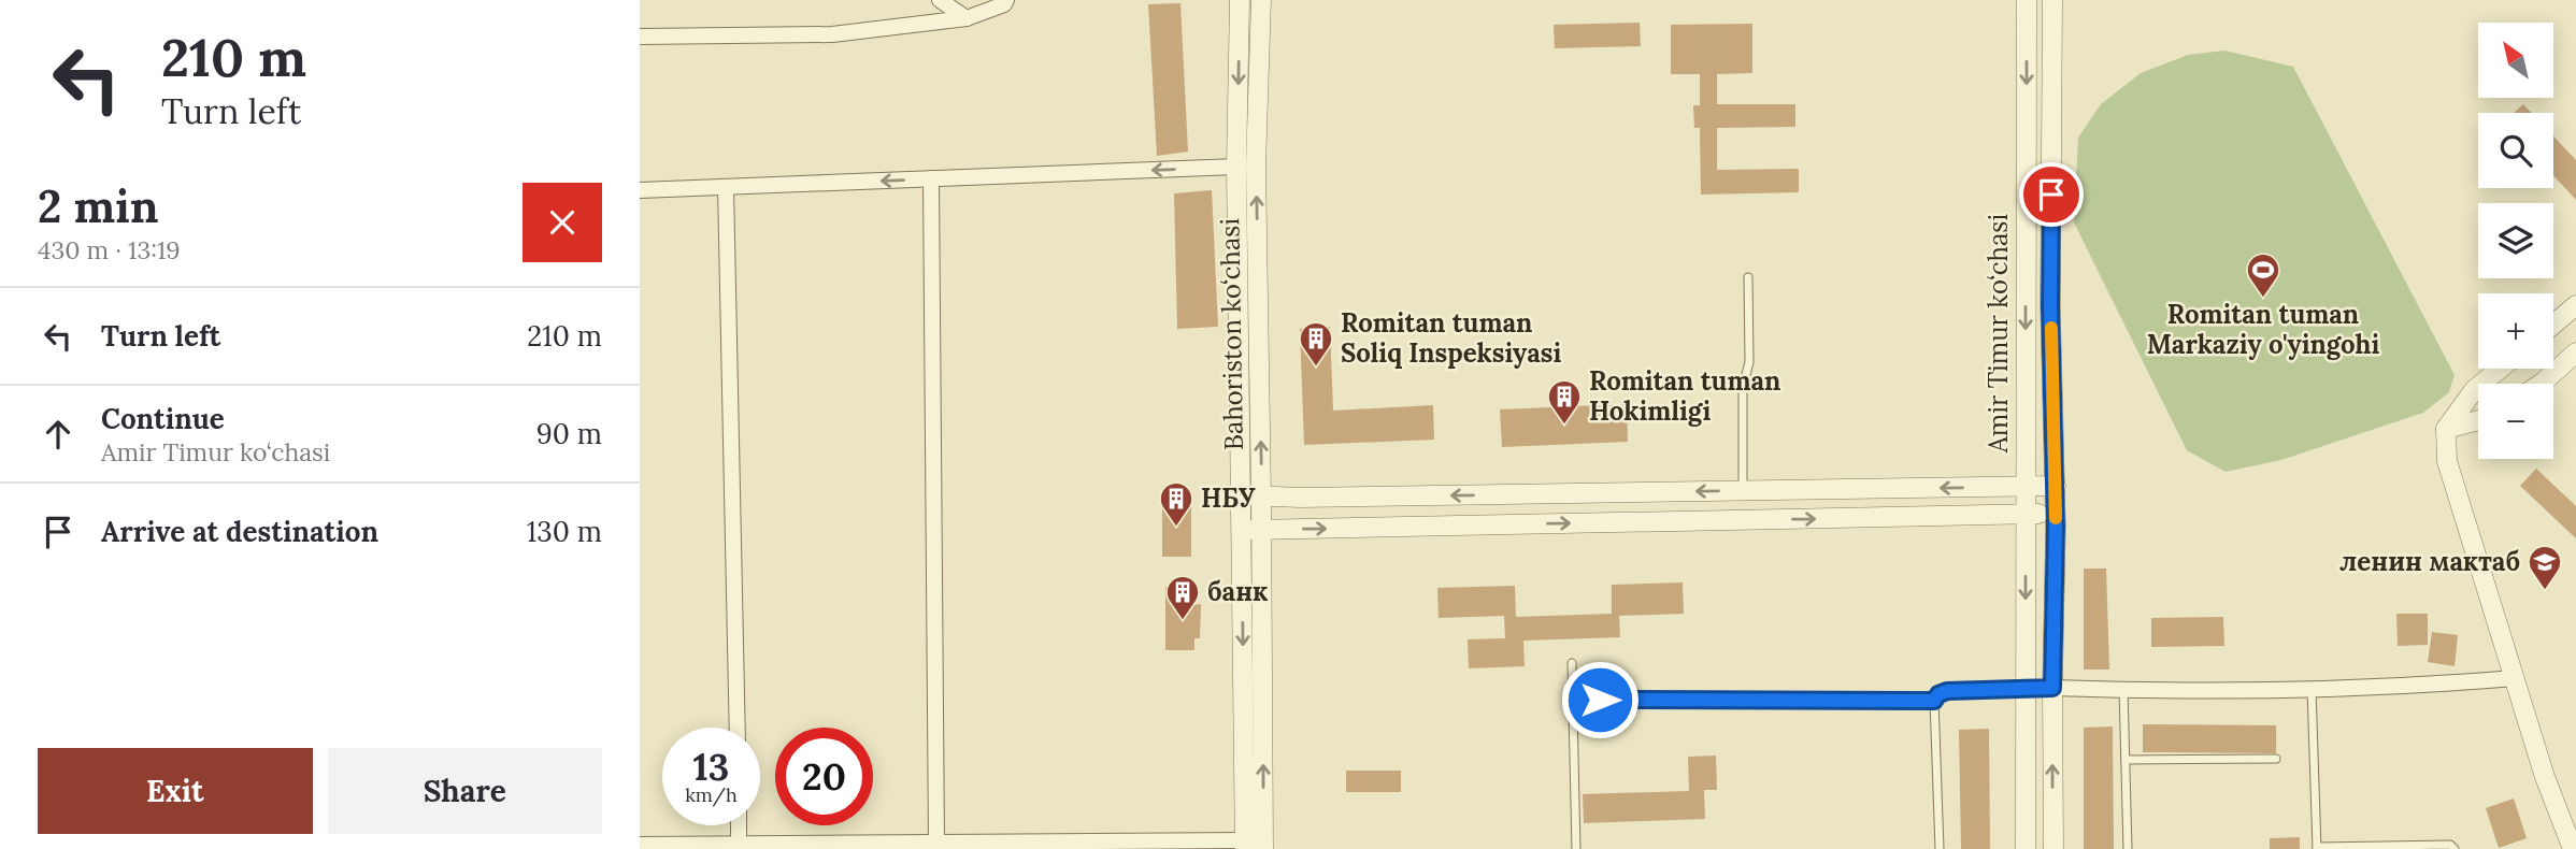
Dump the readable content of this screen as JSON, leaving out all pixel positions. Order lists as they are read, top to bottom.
{
  "streets": {
    "street": ["Amir Timur ko‘chasi", "Bahoriston ko‘chasi"]
  },
  "places": {
    "sports": ["Romitan tuman Markaziy o'yingohi"],
    "building": [
      "Romitan tuman Soliq Inspeksiyasi",
      "Romitan tuman Hokimligi",
      "НБУ",
      "банк"
    ],
    "school or university": ["ленин мактаб"]
  },
  "north": "top left",
  "page": {
    "turn": ["210 m", "Turn left"],
    "map_buttons": ["+", "−"],
    "heading": ["2 min", "430 m · 13:19"],
    "list": [
      {
        "name": "Turn left",
        "value": "210 m"
      },
      {
        "name": "Continue",
        "note": "Amir Timur ko‘chasi",
        "value": "90 m"
      },
      {
        "name": "Arrive at destination",
        "value": "130 m"
      }
    ],
    "speed": "13 km/h",
    "limit": "20",
    "buttons": ["Exit", "Share"]
  }
}
